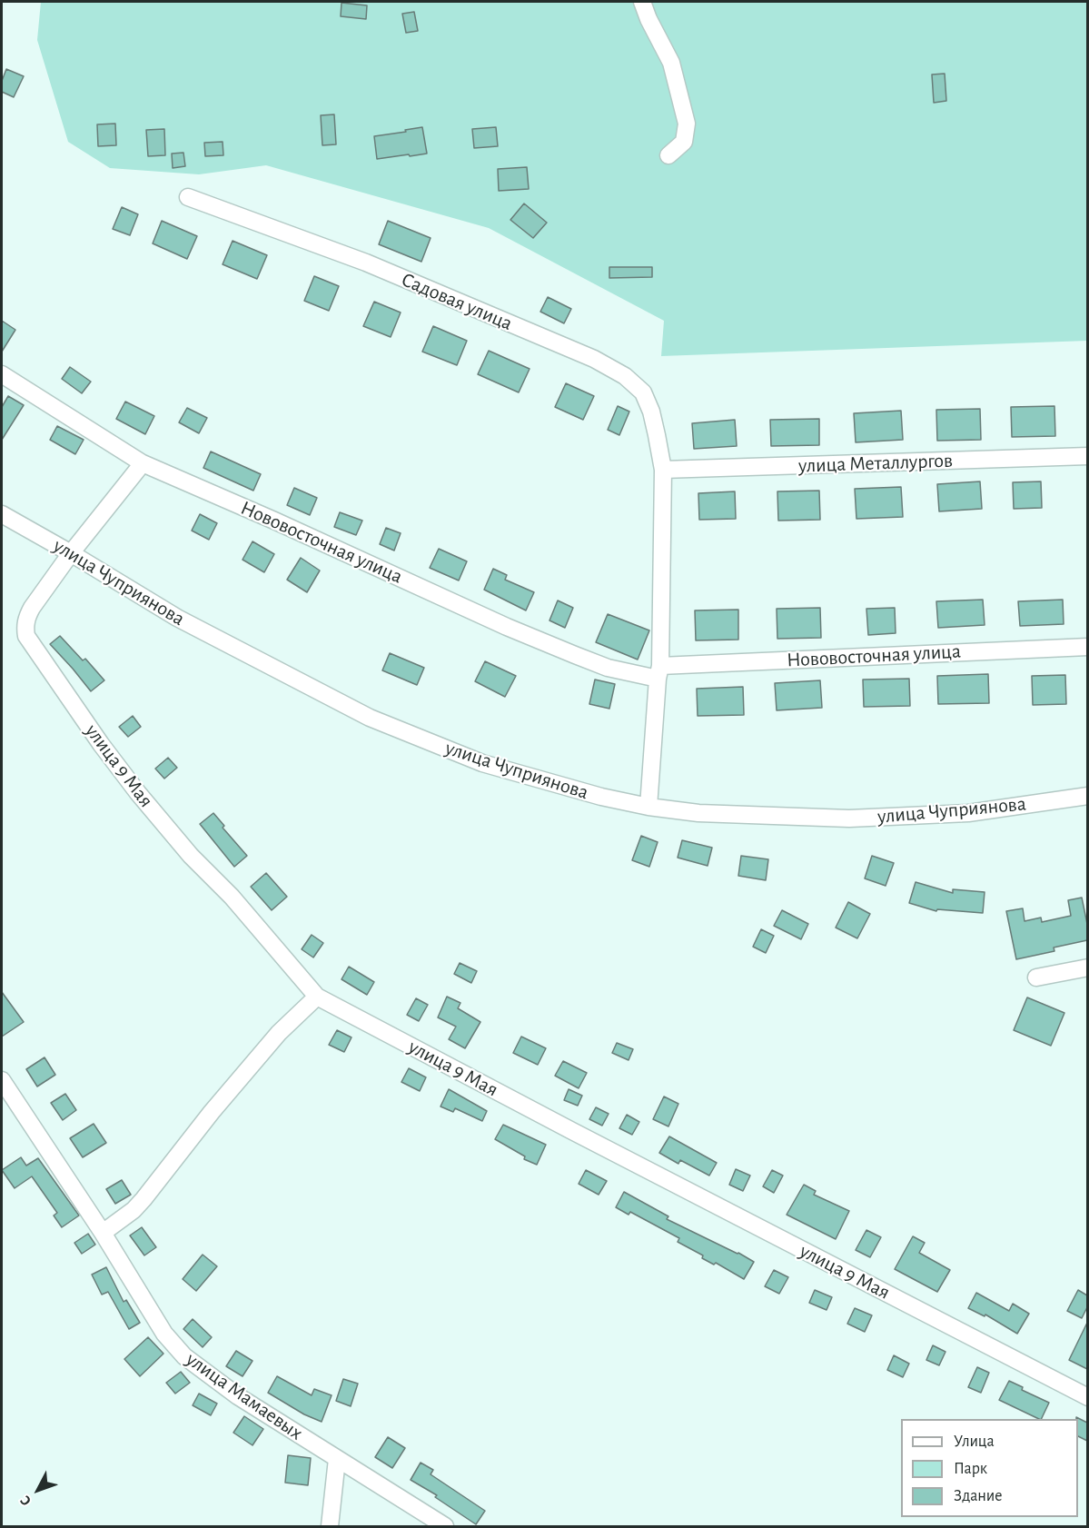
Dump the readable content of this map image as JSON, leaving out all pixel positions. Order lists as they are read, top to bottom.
{
  "streets": {
    "street": [
      "Садовая улица",
      "улица Металлургов",
      "Нововосточная улица",
      "улица Чуприянова",
      "улица 9 Мая",
      "улица Мамаевых"
    ]
  },
  "crossings": [
    ["Садовая улица", "улица Металлургов"],
    ["Садовая улица", "Нововосточная улица"],
    ["Садовая улица", "улица Чуприянова"],
    ["Нововосточная улица", "улица 9 Мая"],
    ["улица Чуприянова", "улица 9 Мая"]
  ],
  "legend": ["Улица", "Парк", "Здание"],
  "north": "bottom left"
}
